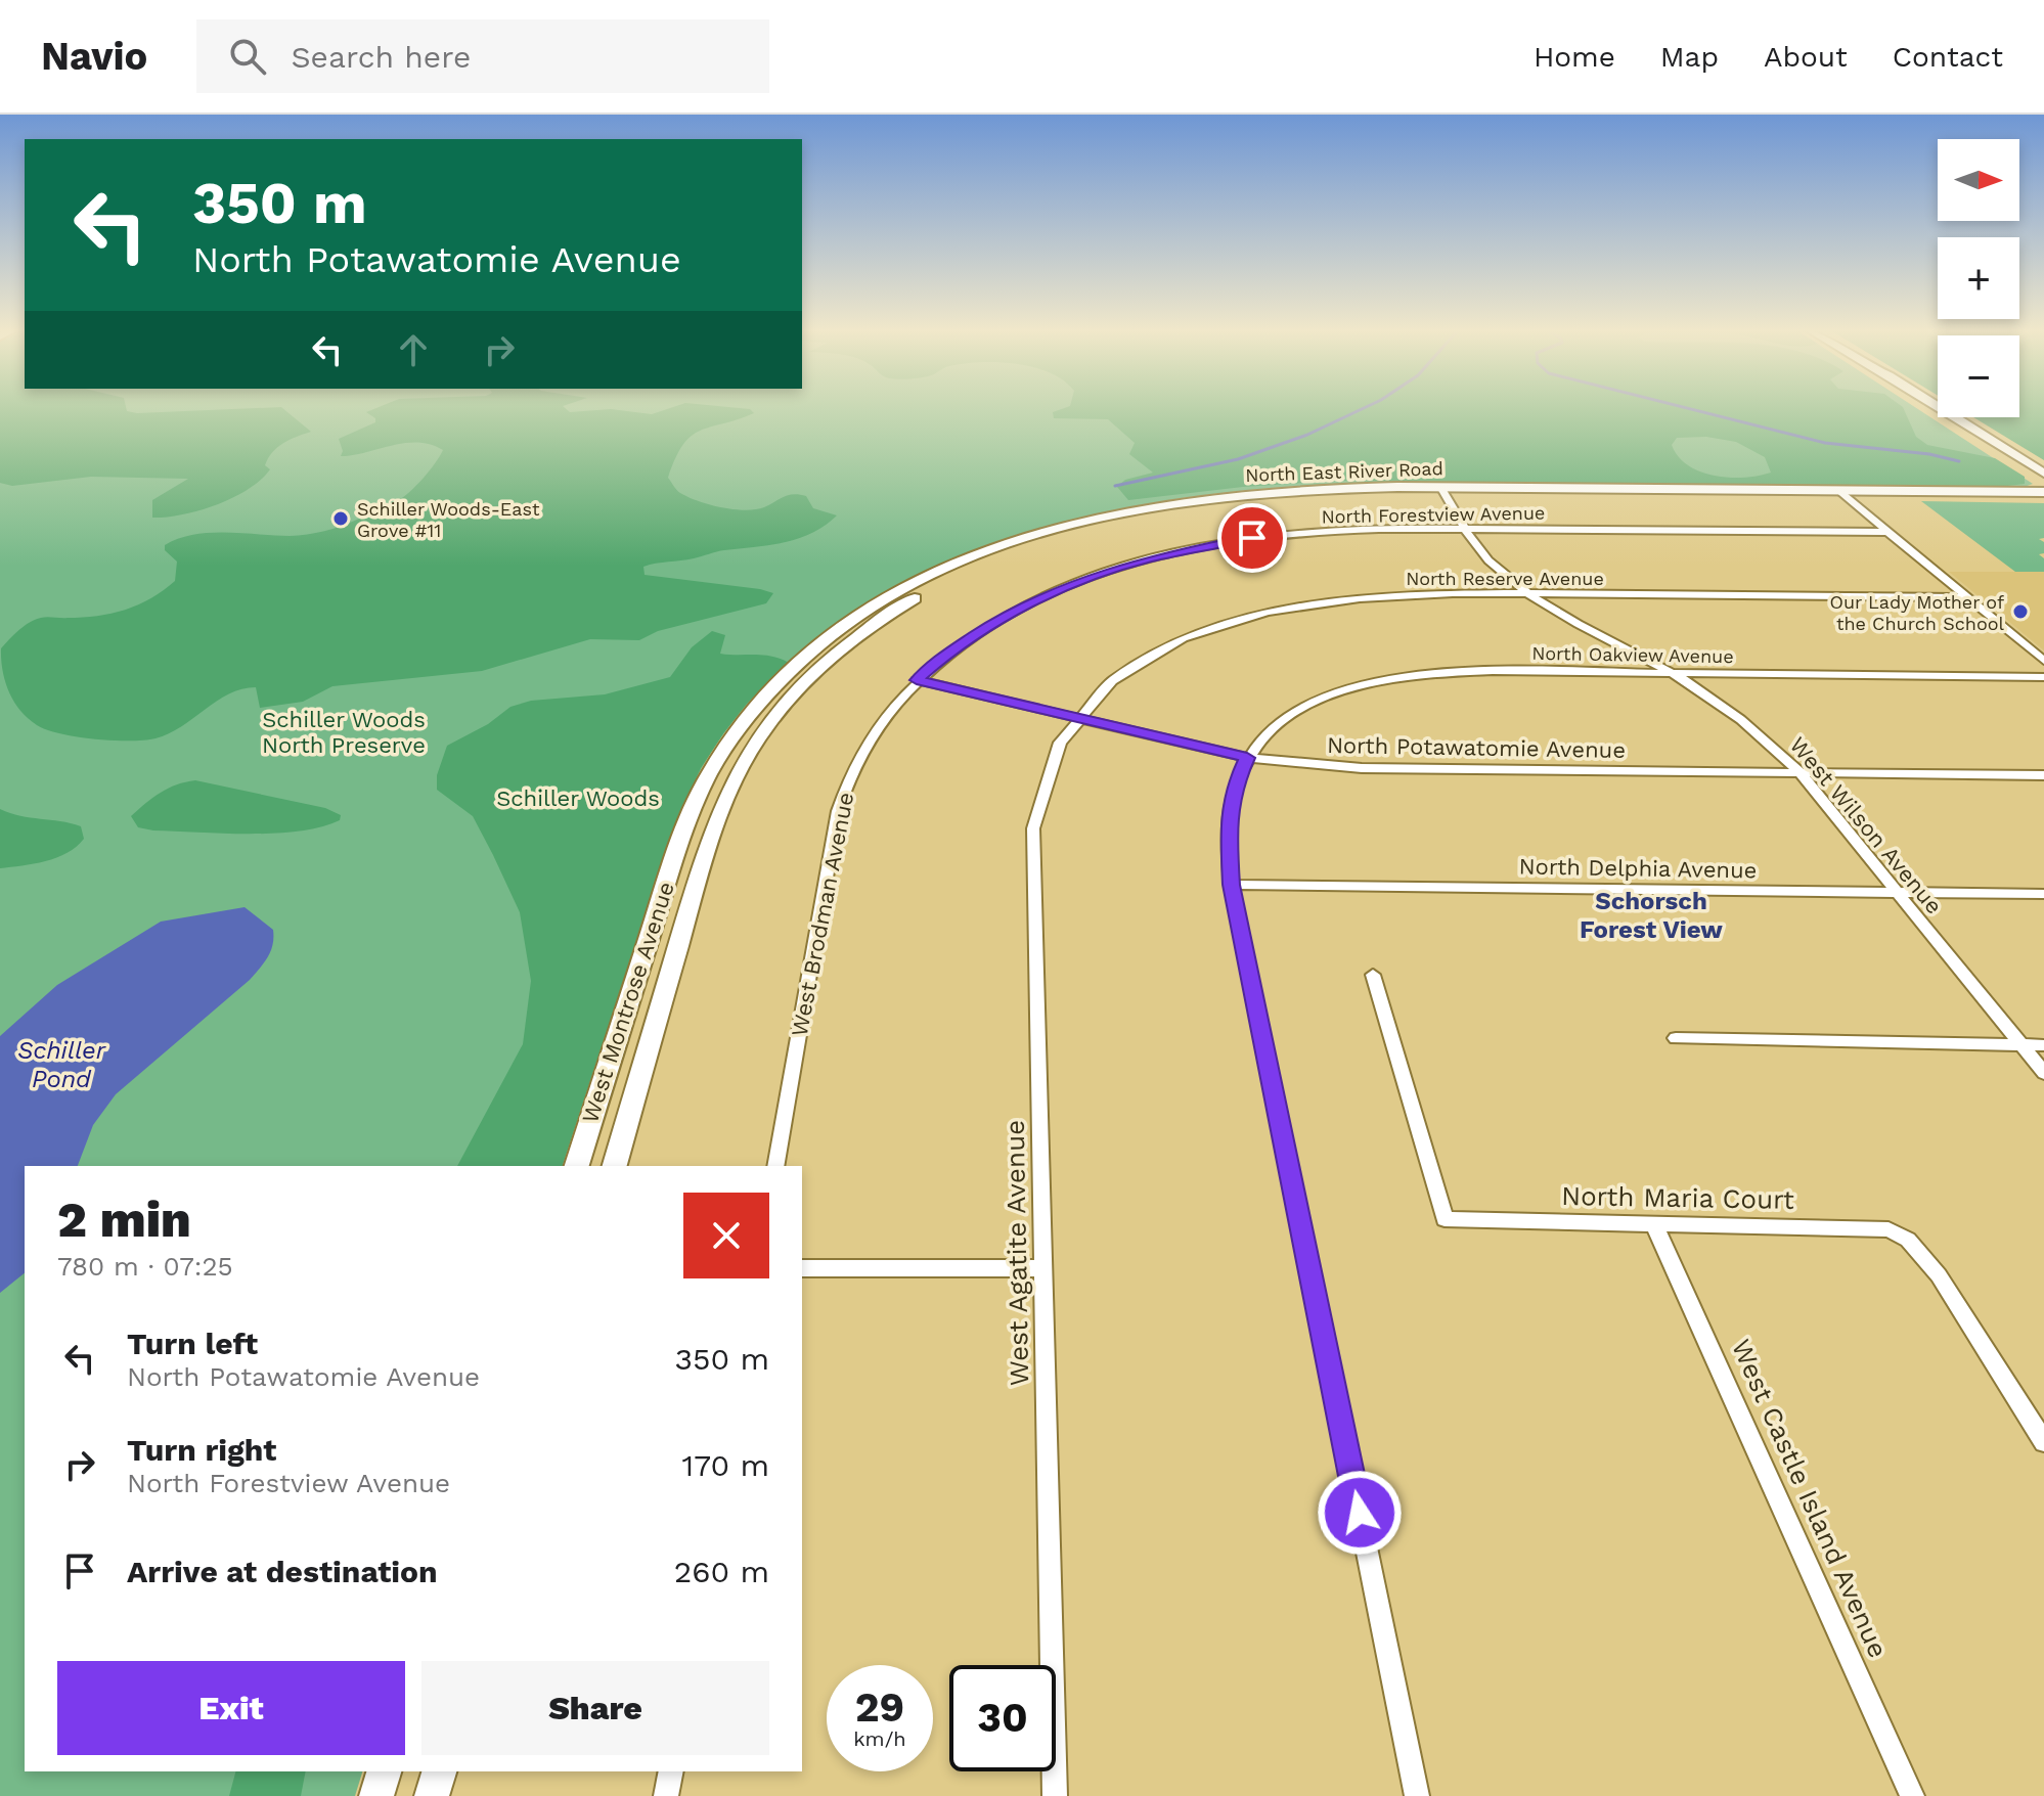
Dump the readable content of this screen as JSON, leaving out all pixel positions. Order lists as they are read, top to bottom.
{
  "streets": {
    "main road": ["North East River Road", "West Montrose Avenue"],
    "street": [
      "North Forestview Avenue",
      "North Reserve Avenue",
      "North Oakview Avenue",
      "North Potawatomie Avenue",
      "West Wilson Avenue",
      "North Delphia Avenue",
      "West Brodman Avenue",
      "North Maria Court",
      "West Agatite Avenue",
      "West Castle Island Avenue"
    ]
  },
  "crossings": [
    ["North East River Road", "West Wilson Avenue"],
    ["North East River Road", "West Montrose Avenue"],
    ["North Forestview Avenue", "North Potawatomie Avenue"],
    ["North Forestview Avenue", "West Wilson Avenue"],
    ["North Forestview Avenue", "West Brodman Avenue"],
    ["North Reserve Avenue", "North Potawatomie Avenue"],
    ["North Reserve Avenue", "West Wilson Avenue"],
    ["North Reserve Avenue", "West Agatite Avenue"],
    ["North Oakview Avenue", "North Potawatomie Avenue"],
    ["North Oakview Avenue", "West Wilson Avenue"],
    ["North Potawatomie Avenue", "West Wilson Avenue"],
    ["North Potawatomie Avenue", "West Brodman Avenue"],
    ["North Potawatomie Avenue", "West Agatite Avenue"],
    ["West Wilson Avenue", "North Delphia Avenue"],
    ["North Maria Court", "West Castle Island Avenue"]
  ],
  "districts": ["Schorsch Forest View"],
  "water": ["Schiller Pond"],
  "parks": ["Schiller Woods North Preserve", "Schiller Woods"],
  "places": ["Schiller Woods-East Grove #11", "Our Lady Mother of the Church School"],
  "north": "right",
  "page": {
    "header": "Navio",
    "search": "Search here",
    "nav": [
      "Home",
      "Map",
      "About",
      "Contact"
    ],
    "map_buttons": ["+", "−"],
    "turn": ["350 m", "North Potawatomie Avenue"],
    "heading": ["2 min", "780 m · 07:25"],
    "list": [
      {
        "name": "Turn left",
        "note": "North Potawatomie Avenue",
        "value": "350 m"
      },
      {
        "name": "Turn right",
        "note": "North Forestview Avenue",
        "value": "170 m"
      },
      {
        "name": "Arrive at destination",
        "value": "260 m"
      }
    ],
    "buttons": ["Exit", "Share"],
    "speed": "29 km/h",
    "limit": "30"
  }
}
